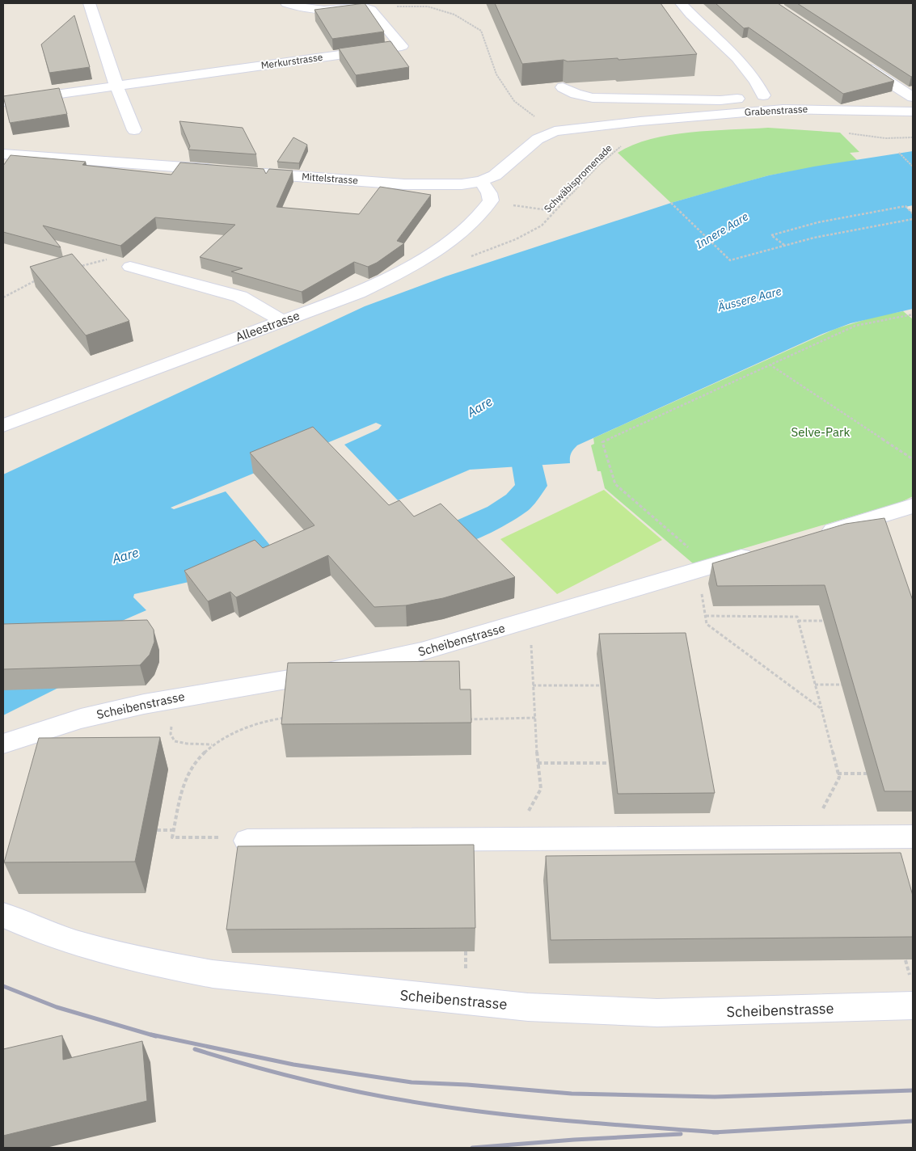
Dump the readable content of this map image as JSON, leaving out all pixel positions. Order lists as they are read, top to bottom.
{
  "streets": {
    "street": [
      "Merkurstrasse",
      "Grabenstrasse",
      "Mittelstrasse",
      "Alleestrasse",
      "Scheibenstrasse"
    ],
    "path": ["Schwäbispromenade"]
  },
  "crossings": [
    ["Grabenstrasse", "Mittelstrasse"]
  ],
  "water": ["Innere Aare", "Äussere Aare", "Aare"],
  "parks": ["Selve-Park"]
}
